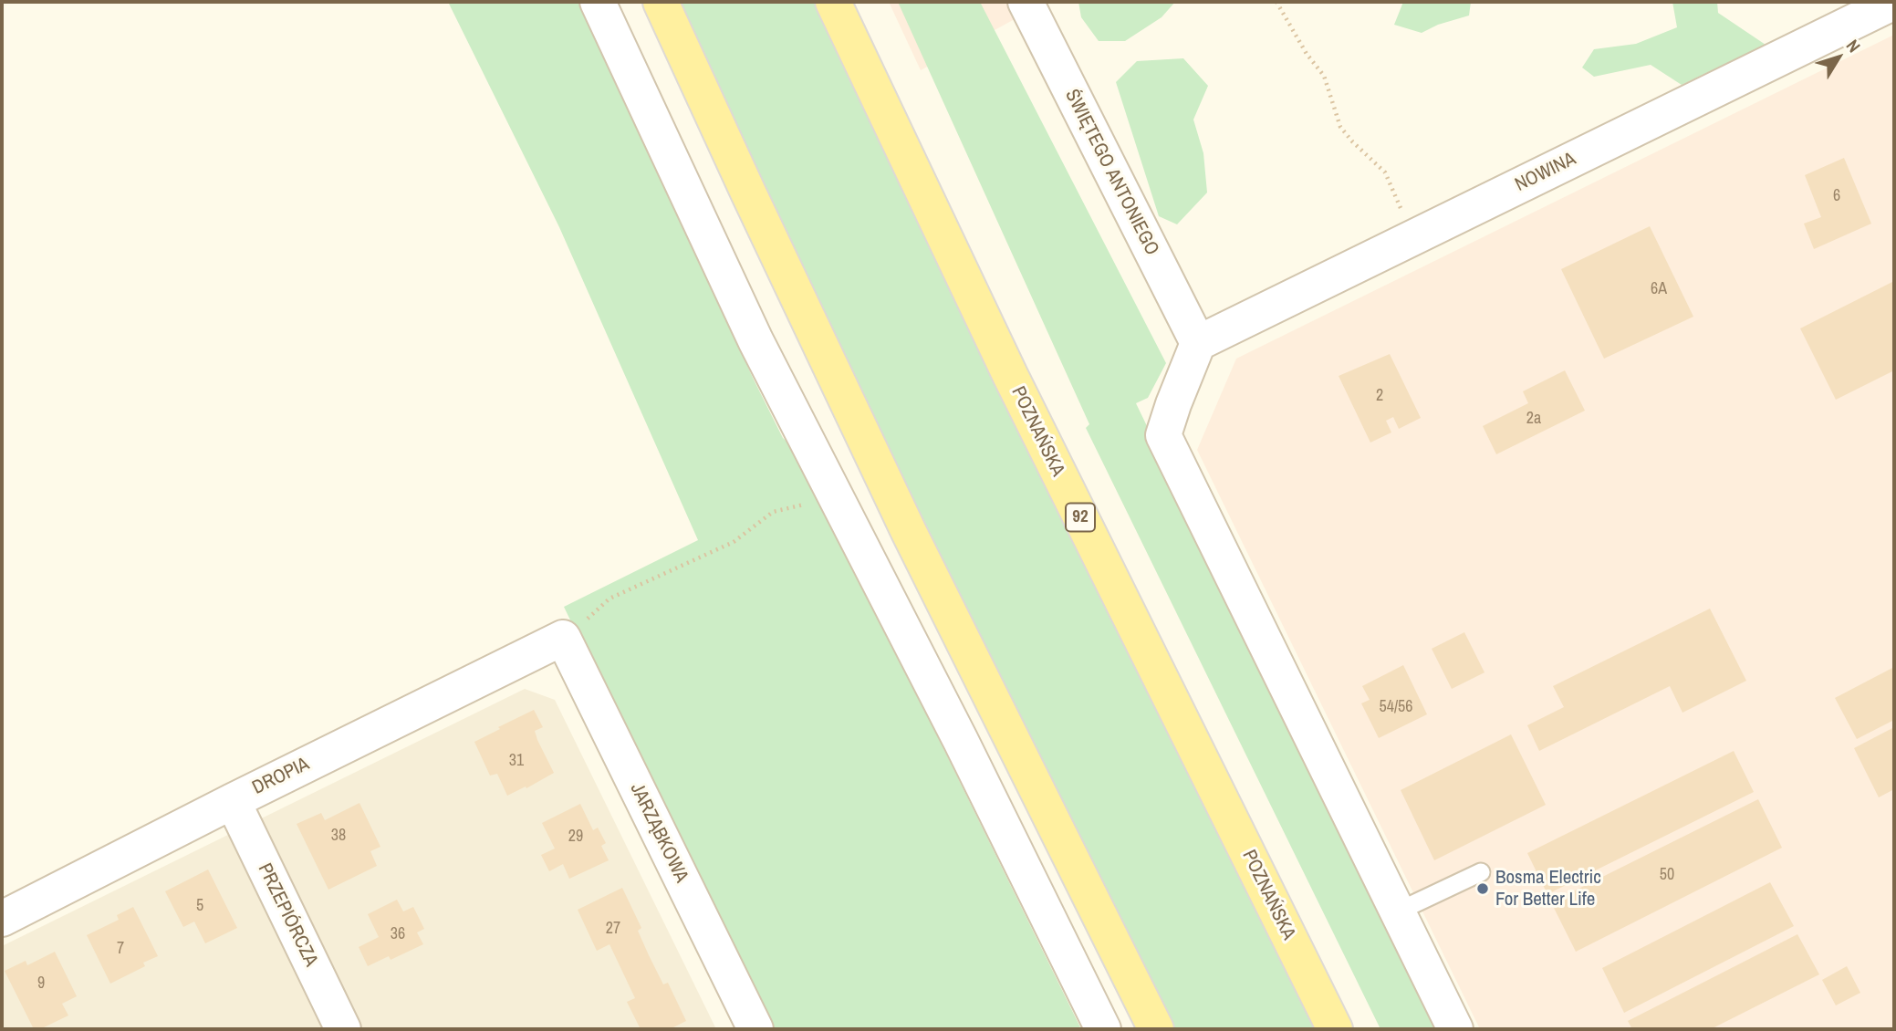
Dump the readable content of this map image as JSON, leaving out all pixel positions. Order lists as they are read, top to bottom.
{
  "streets": {
    "main road": ["POZNAŃSKA", "92"],
    "street": [
      "ŚWIĘTEGO ANTONIEGO",
      "NOWINA",
      "DROPIA",
      "JARZĄBKOWA",
      "PRZEPIÓRCZA"
    ]
  },
  "crossings": [
    ["ŚWIĘTEGO ANTONIEGO", "NOWINA"],
    ["DROPIA", "JARZĄBKOWA"],
    ["DROPIA", "PRZEPIÓRCZA"]
  ],
  "places": ["Bosma Electric For Better Life"],
  "house_numbers": [
    "6",
    "6A",
    "2",
    "2a",
    "54/56",
    "31",
    "38",
    "29",
    "50",
    "5",
    "27",
    "36",
    "7",
    "9"
  ],
  "north": "top right"
}
